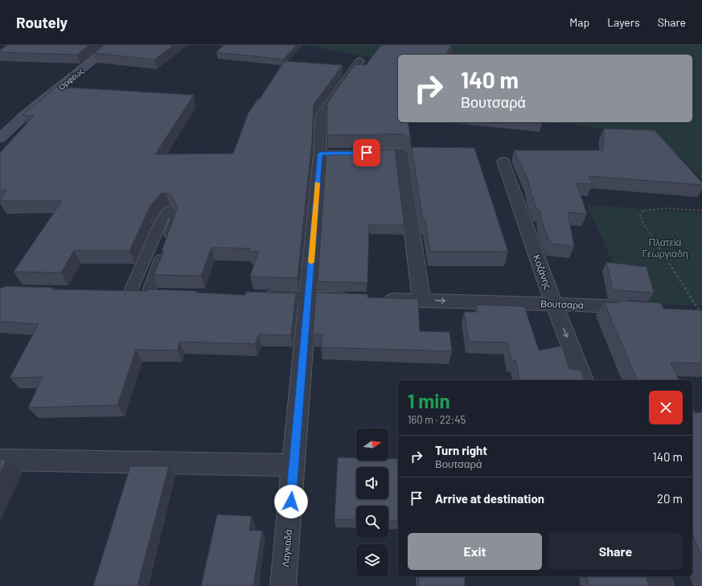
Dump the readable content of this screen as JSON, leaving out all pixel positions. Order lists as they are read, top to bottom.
{
  "streets": {
    "street": [
      "Ορφέως",
      "Κοζάνης",
      "Βουτσαρά",
      "Λαγκαδά"
    ]
  },
  "crossings": [
    ["Κοζάνης", "Βουτσαρά"]
  ],
  "one_way": ["Κοζάνης", "Βουτσαρά"],
  "parks": ["Πλατεία Γεωργιάδη"],
  "north": "right",
  "page": {
    "header": "Routely",
    "nav": ["Map", "Layers", "Share"],
    "turn": ["140 m", "Βουτσαρά"],
    "heading": ["1 min", "160 m · 22:45"],
    "list": [
      {
        "name": "Turn right",
        "note": "Βουτσαρά",
        "value": "140 m"
      },
      {
        "name": "Arrive at destination",
        "value": "20 m"
      }
    ],
    "buttons": ["Exit", "Share"]
  }
}
